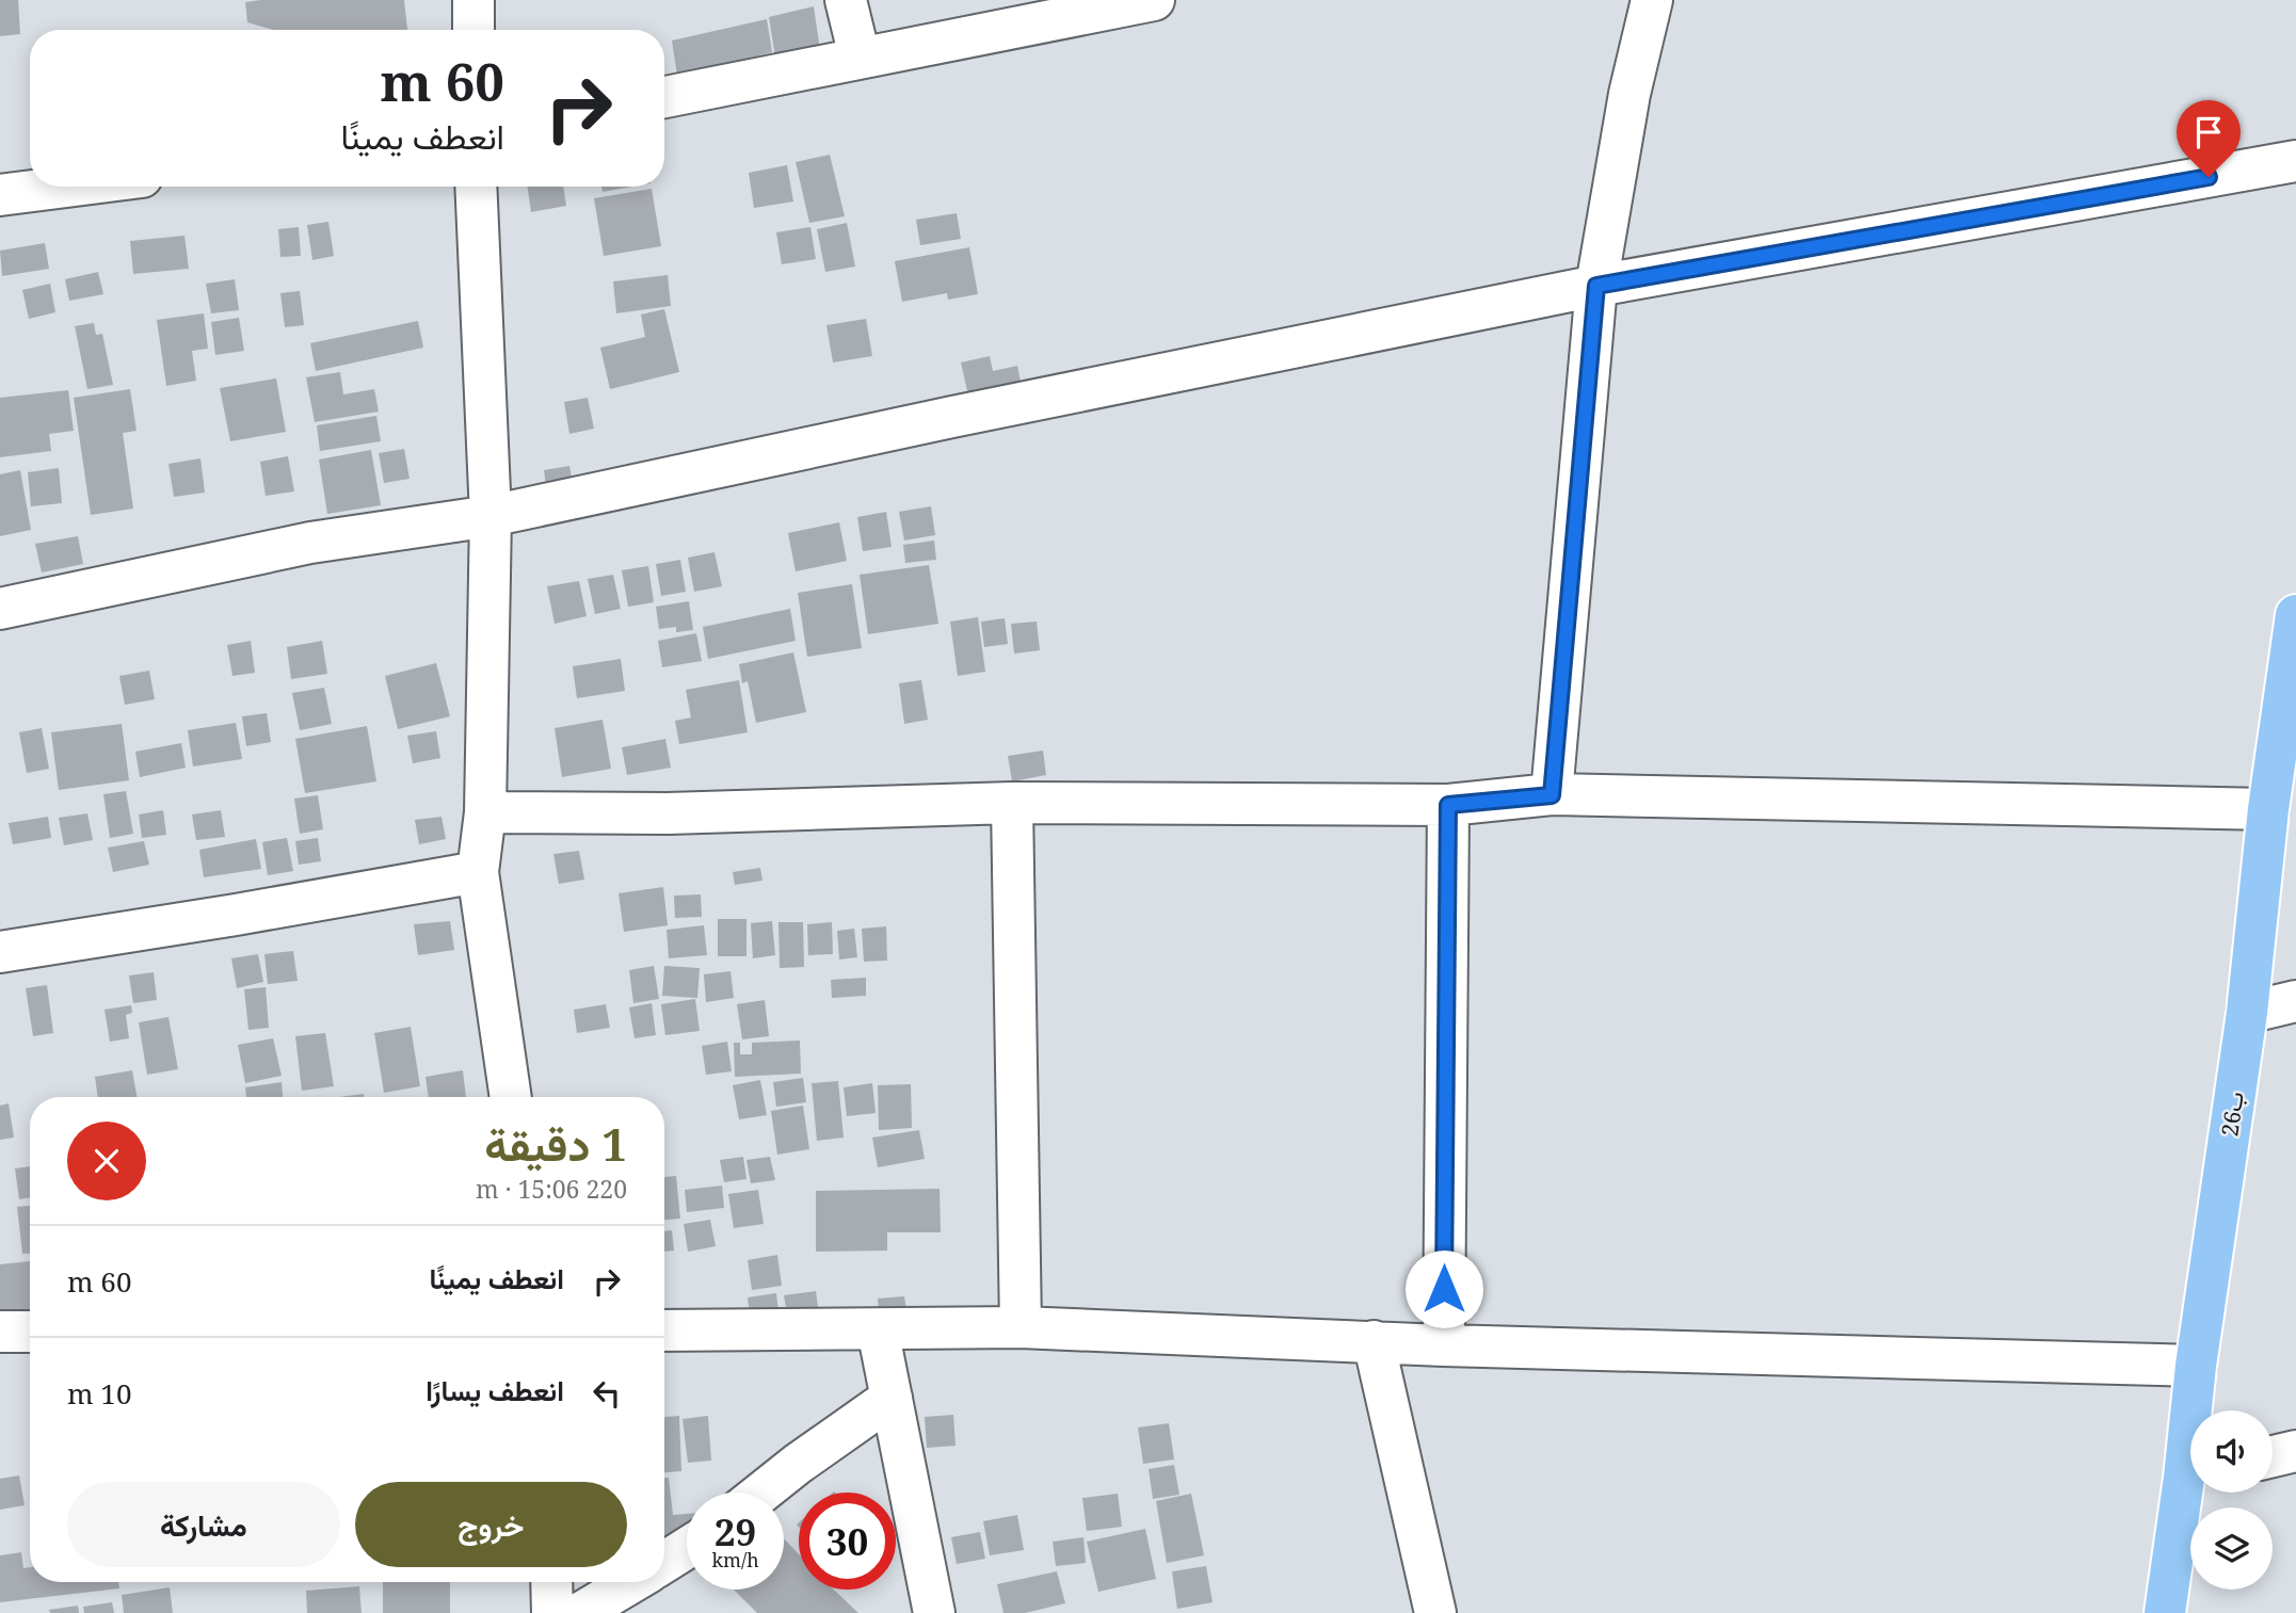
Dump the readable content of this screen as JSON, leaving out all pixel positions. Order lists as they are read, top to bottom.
{
  "streets": {
    "highway": ["26ب"]
  },
  "page": {
    "turn": ["60 m", "انعطف يمينًا"],
    "heading": ["1 دقيقة", "220 m · 15:06"],
    "list": [
      {
        "name": "انعطف يمينًا",
        "value": "60 m"
      },
      {
        "name": "انعطف يسارًا",
        "value": "10 m"
      }
    ],
    "buttons": ["خروج", "مشاركة"],
    "speed": "29 km/h",
    "limit": "30"
  }
}
